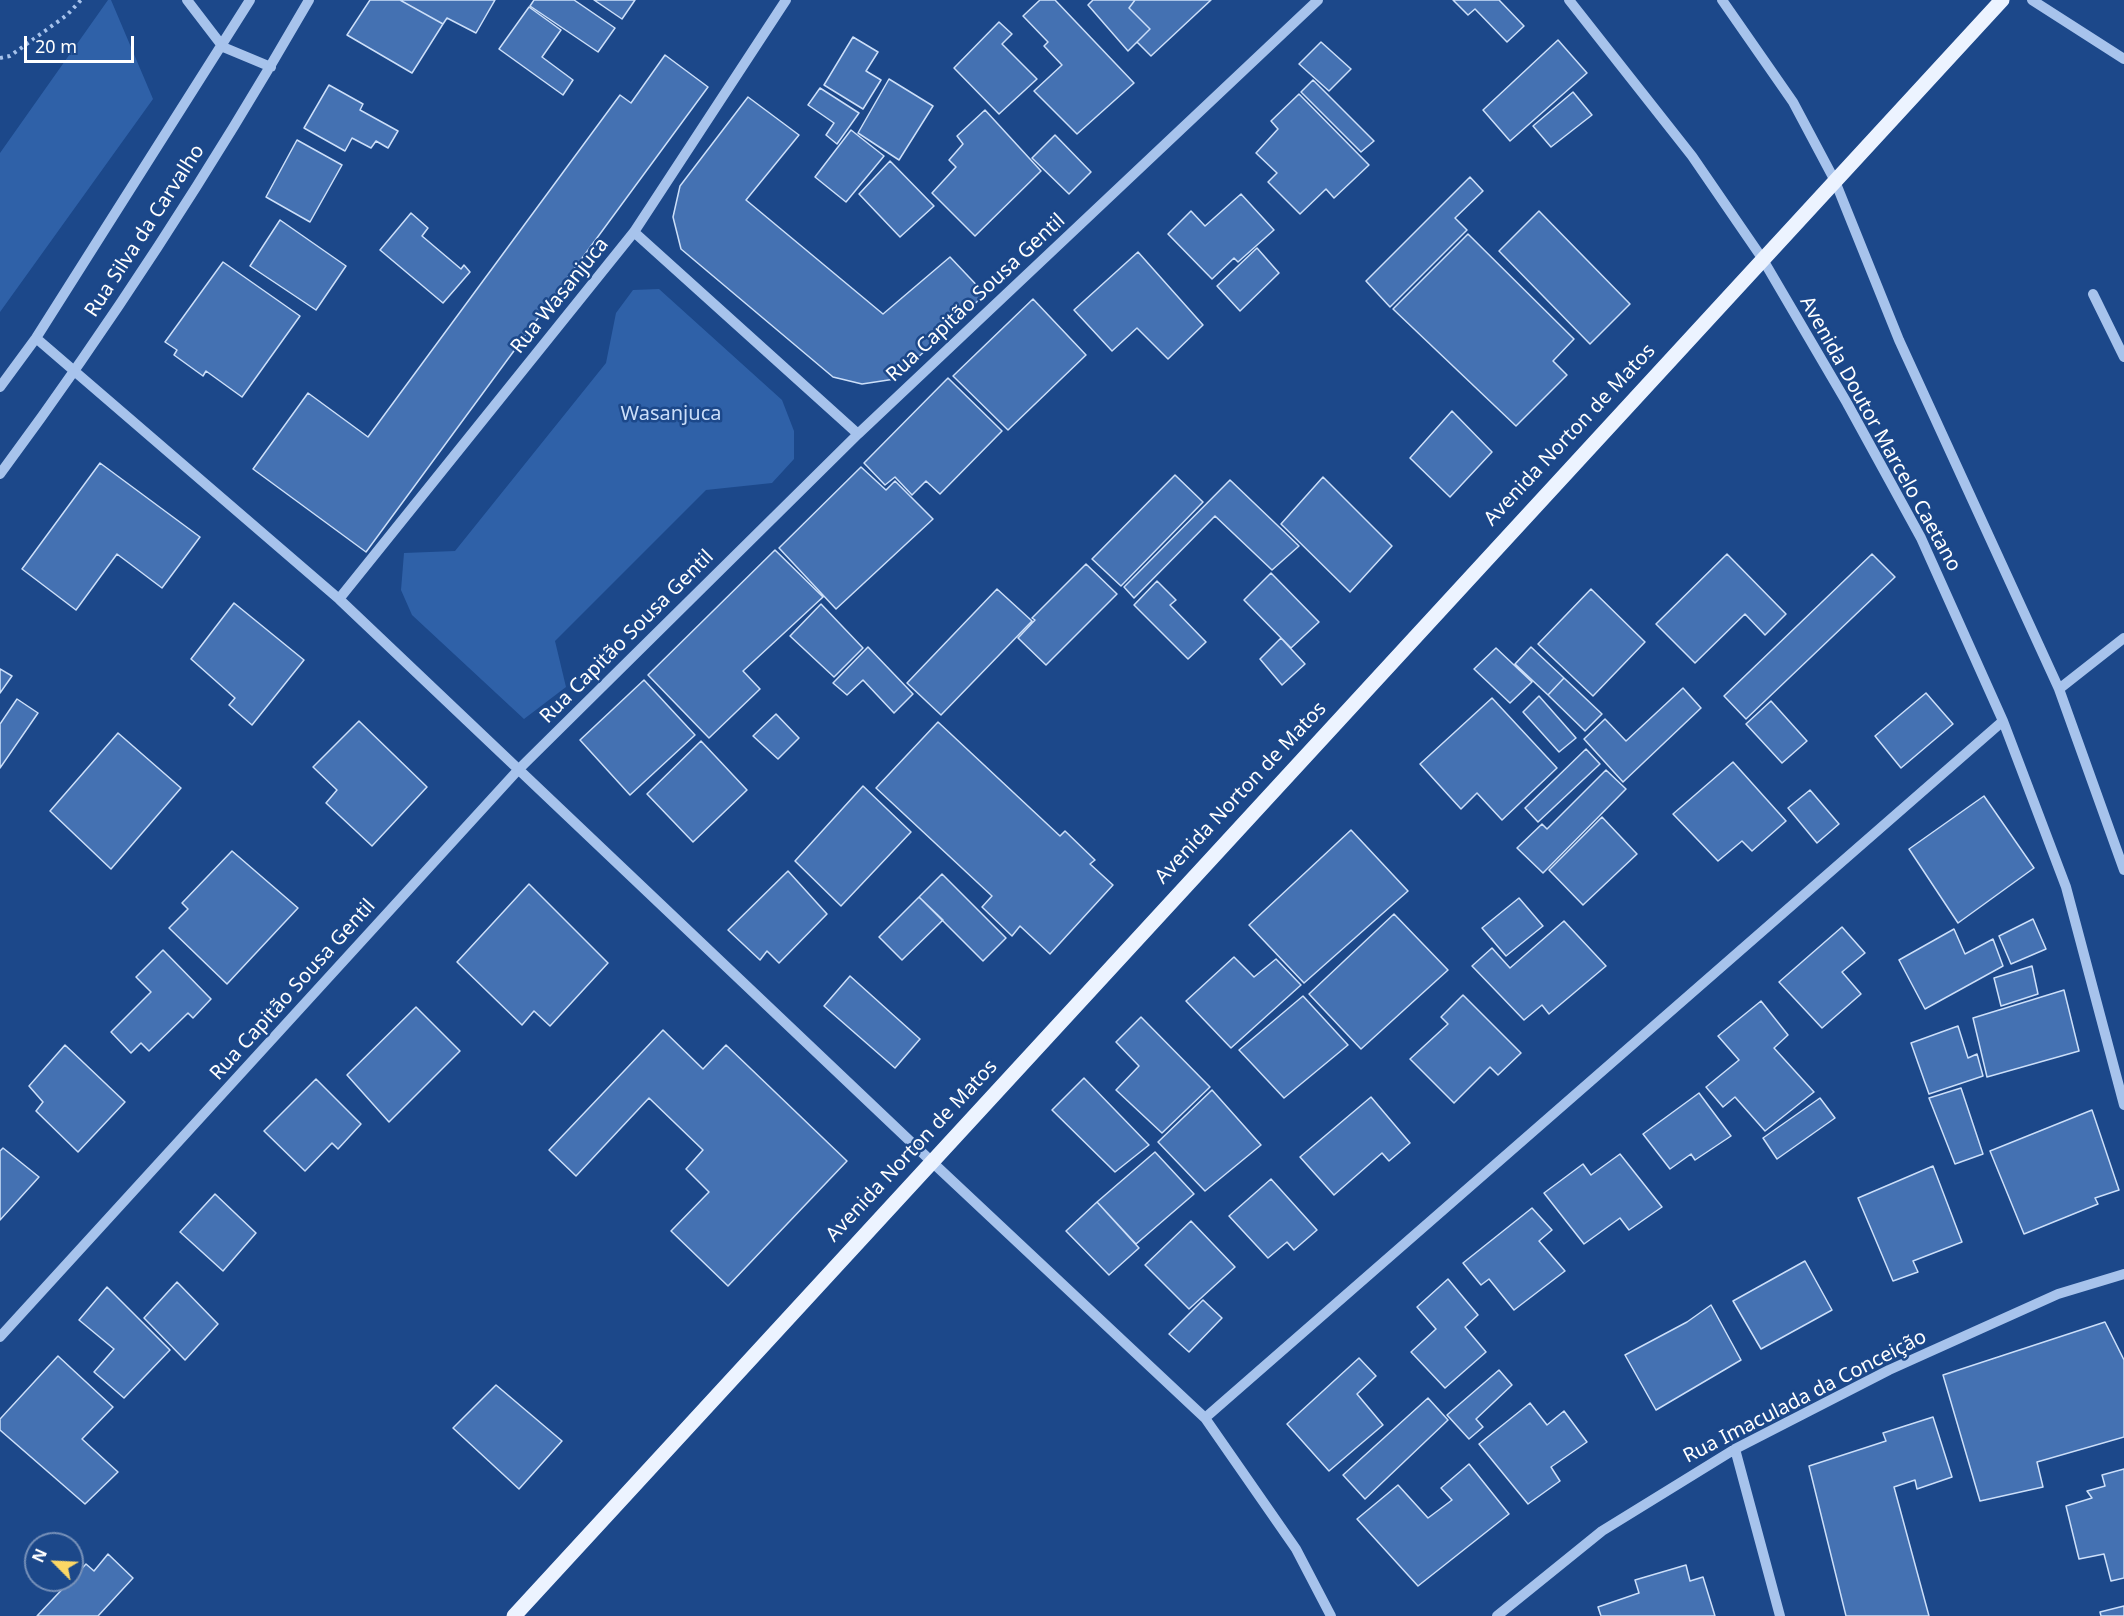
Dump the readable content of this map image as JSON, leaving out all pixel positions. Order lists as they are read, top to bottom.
{
  "streets": {
    "main road": ["Avenida Norton de Matos"],
    "street": [
      "Rua Silva da Carvalho",
      "Rua Wasanjuca",
      "Rua Capitão Sousa Gentil",
      "Avenida Doutor Marcelo Caetano",
      "Rua Imaculada da Conceição"
    ]
  },
  "crossings": [
    ["Avenida Doutor Marcelo Caetano", "Avenida Norton de Matos"]
  ],
  "parks": ["Wasanjuca"],
  "scale_bar": "20 m",
  "north": "top left"
}
